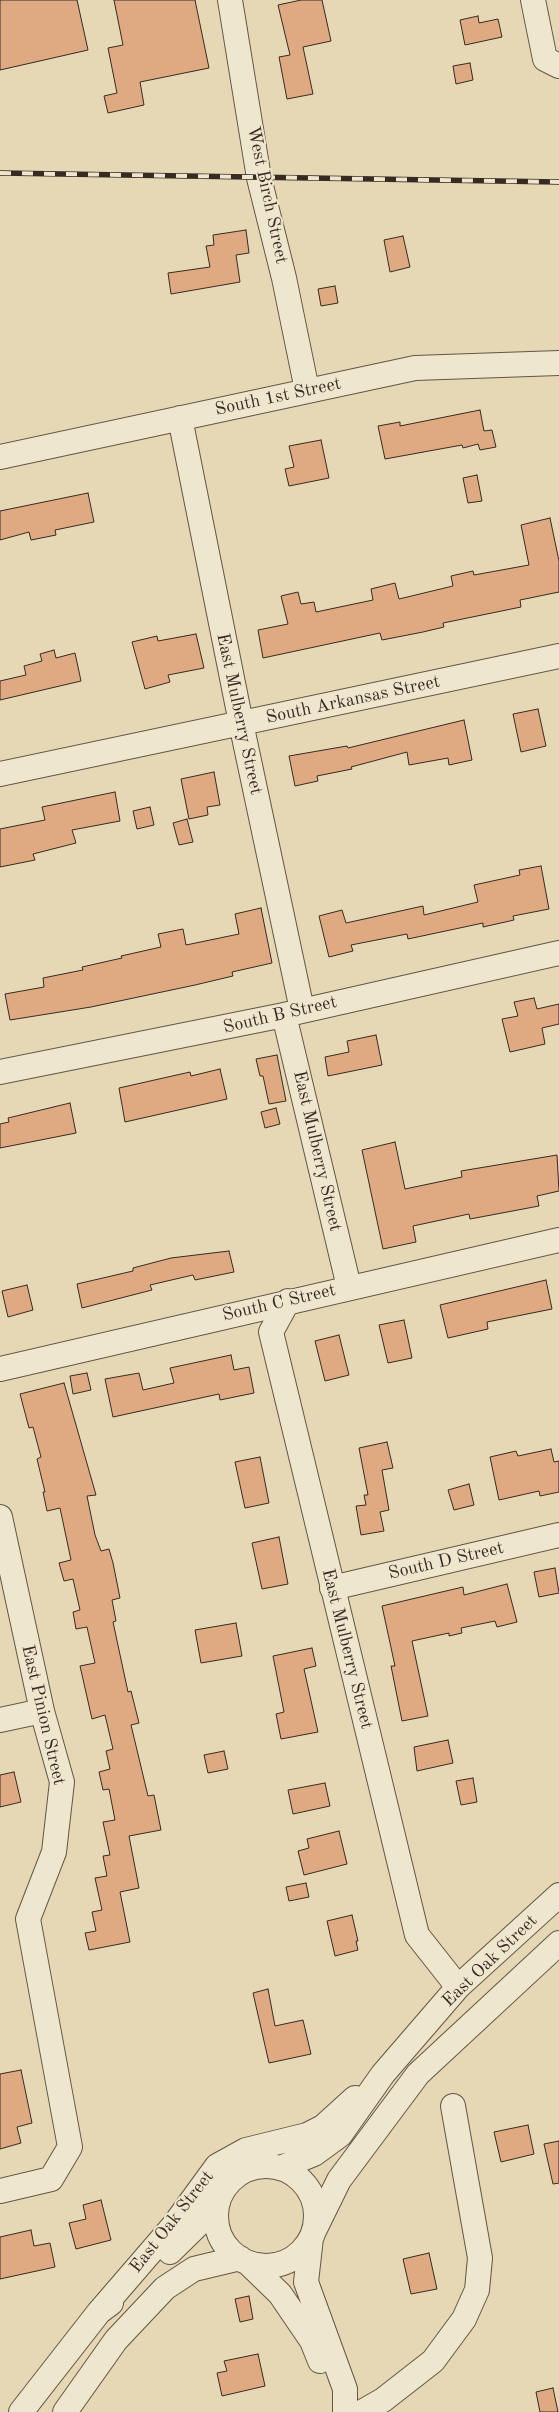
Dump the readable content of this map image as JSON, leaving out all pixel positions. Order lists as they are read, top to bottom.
{
  "streets": {
    "street": [
      "West Birch Street",
      "South 1st Street",
      "South Arkansas Street",
      "East Mulberry Street",
      "South B Street",
      "South C Street",
      "South D Street",
      "East Pinion Street",
      "East Oak Street"
    ]
  },
  "crossings": [
    ["West Birch Street", "South 1st Street"],
    ["South 1st Street", "East Mulberry Street"],
    ["South Arkansas Street", "East Mulberry Street"],
    ["East Mulberry Street", "South B Street"],
    ["East Mulberry Street", "South C Street"],
    ["East Mulberry Street", "South D Street"],
    ["East Mulberry Street", "East Oak Street"]
  ]
}
